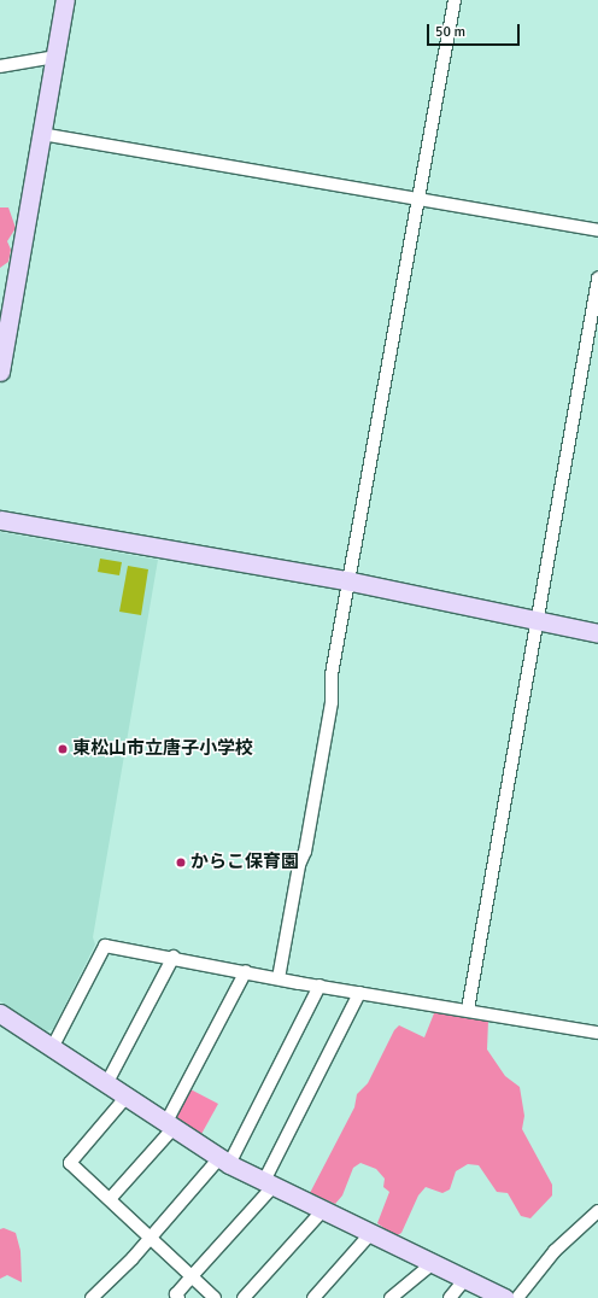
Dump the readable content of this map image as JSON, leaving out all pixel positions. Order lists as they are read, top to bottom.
{
  "places": ["東松山市立唐子小学校", "からこ保育園"],
  "scale_bar": "50 m"
}
